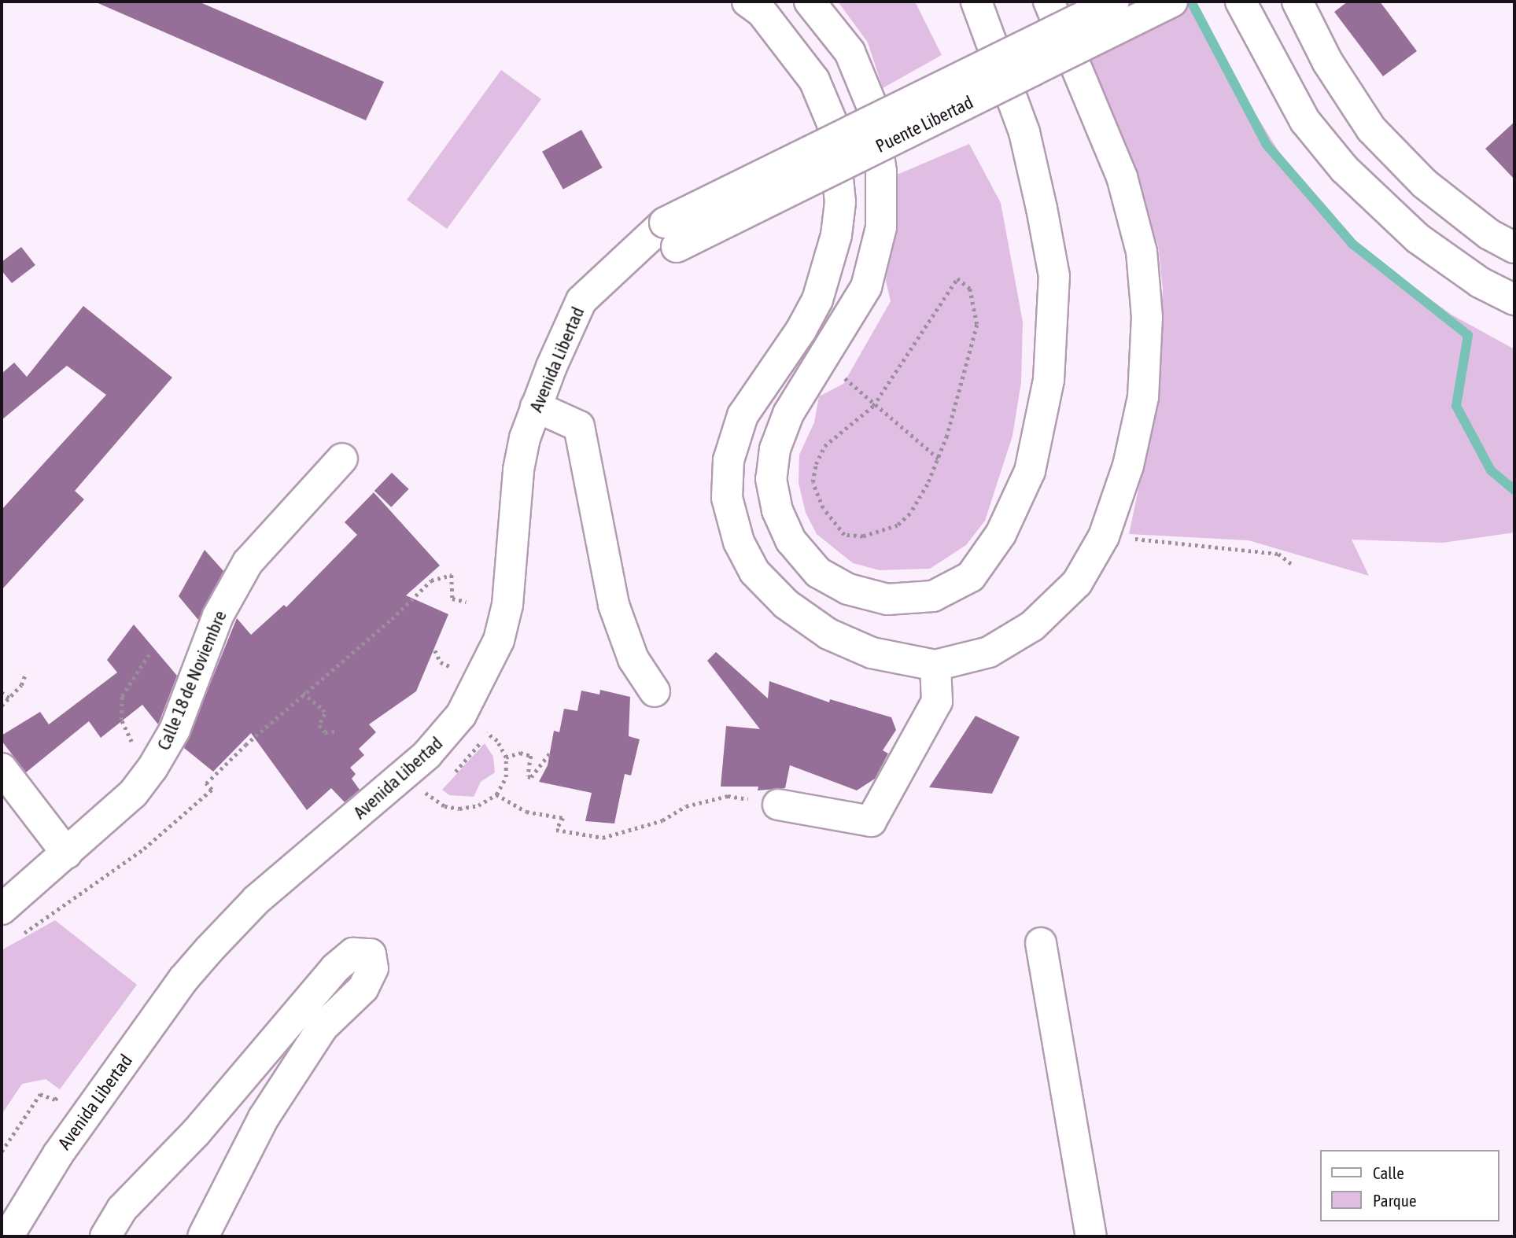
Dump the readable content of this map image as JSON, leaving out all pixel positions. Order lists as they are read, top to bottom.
{
  "streets": {
    "main road": ["Puente Libertad", "Avenida Libertad", "Calle 18 de Noviembre"]
  },
  "crossings": [
    ["Puente Libertad", "Avenida Libertad"]
  ],
  "legend": ["Calle", "Parque"]
}
